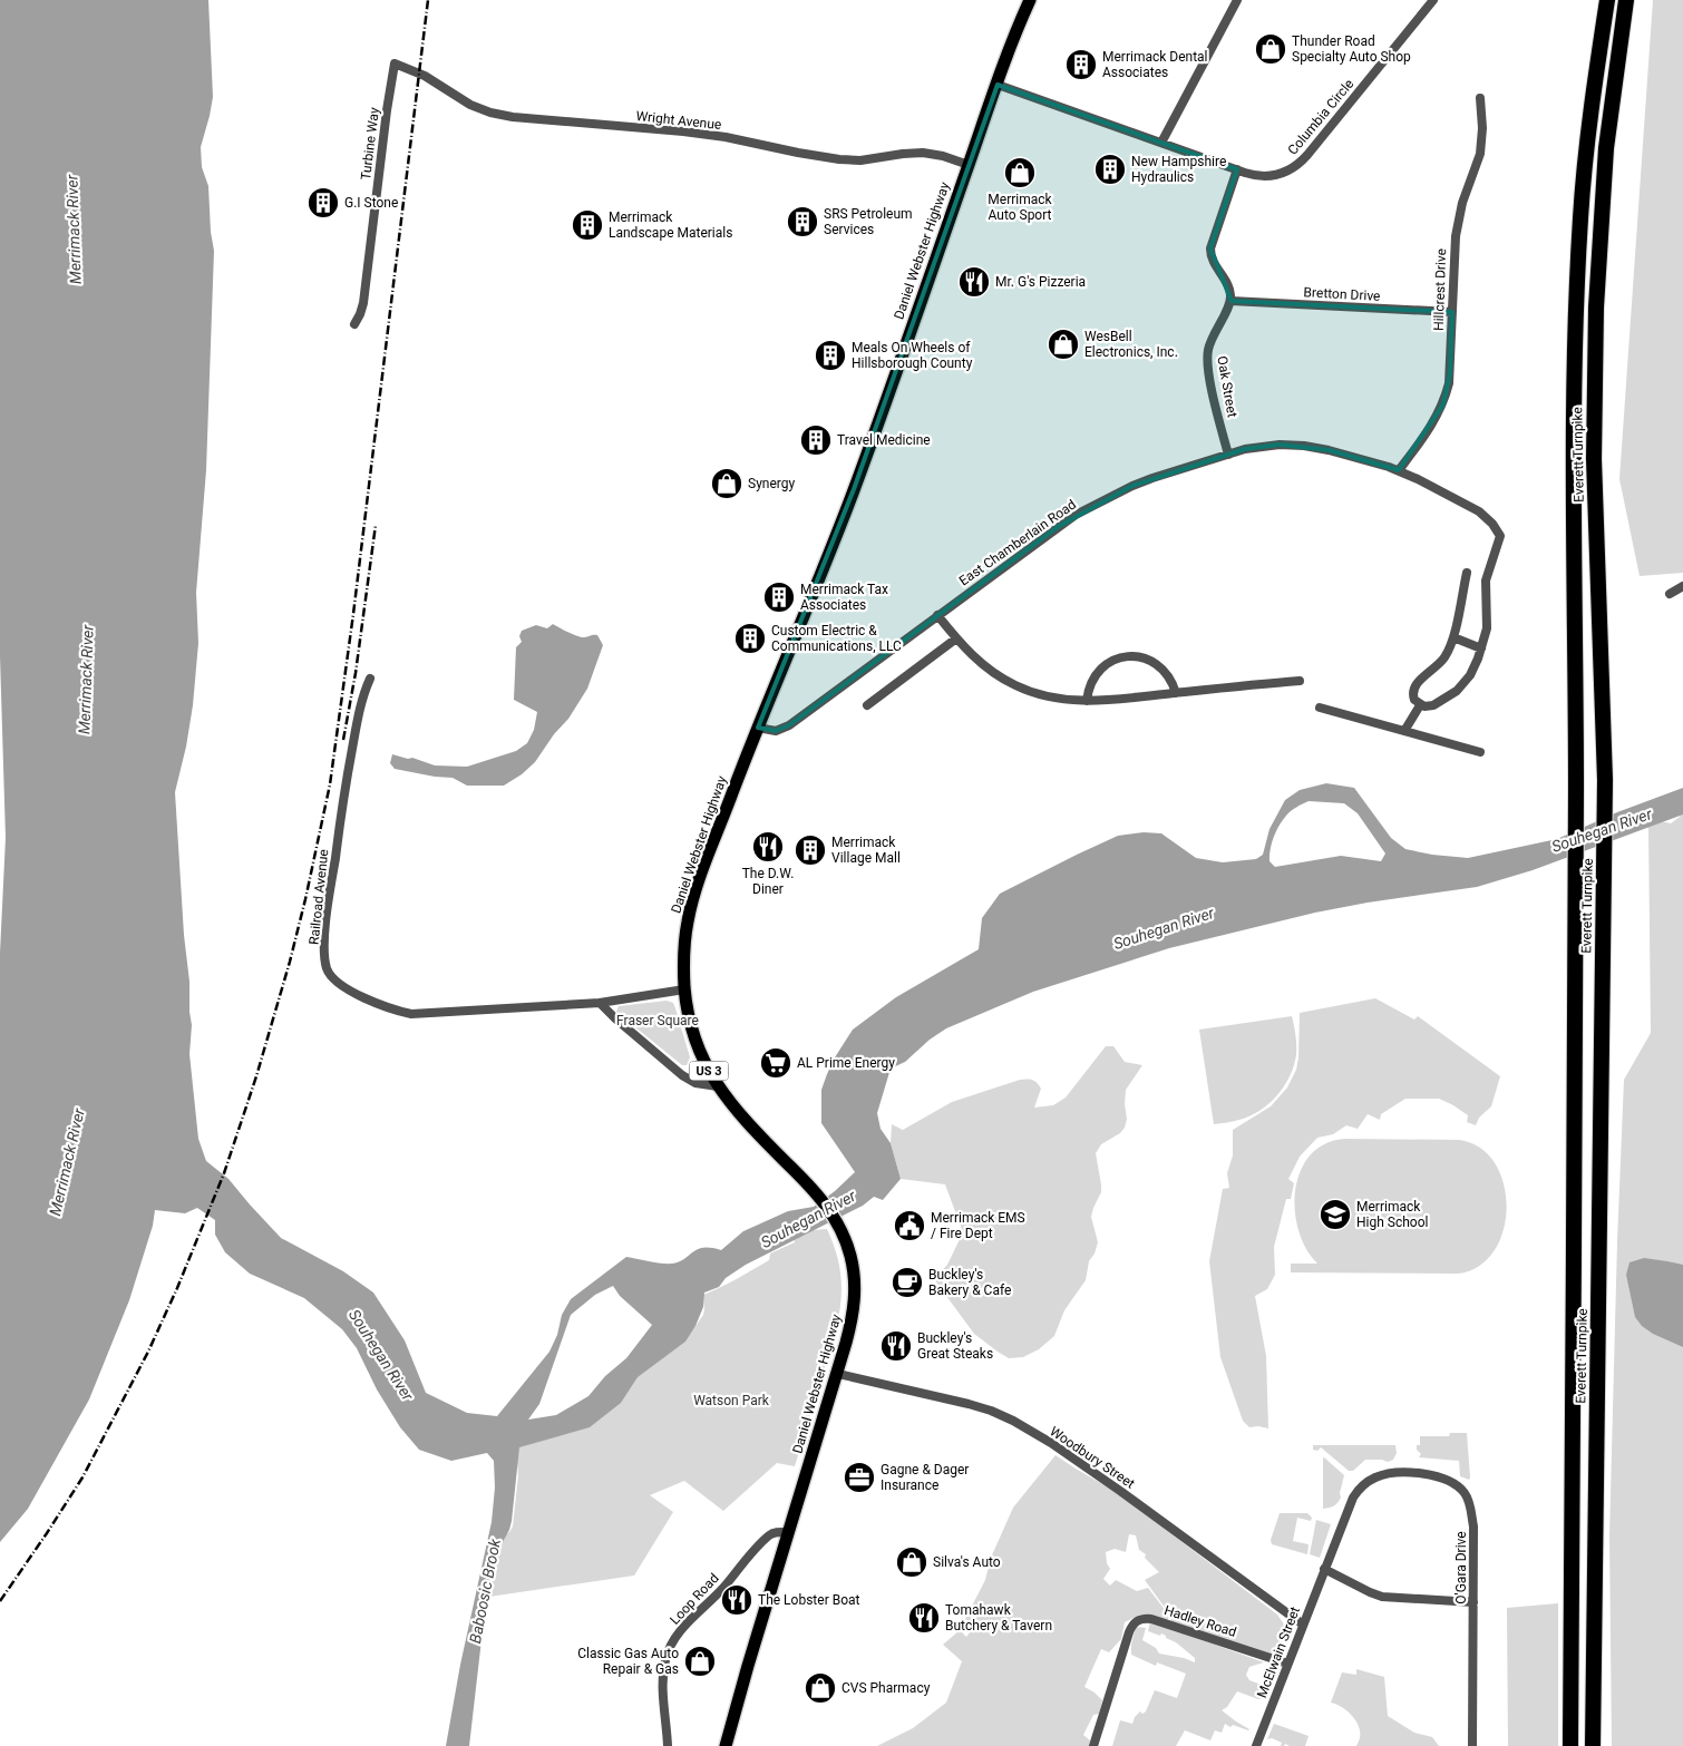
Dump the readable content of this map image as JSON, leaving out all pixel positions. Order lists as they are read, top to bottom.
{
  "streets": {
    "highway": ["Everett Turnpike"],
    "main road": ["Daniel Webster Highway", "US 3"],
    "street": [
      "Columbia Circle",
      "Wright Avenue",
      "Turbine Way",
      "Hillcrest Drive",
      "Bretton Drive",
      "Oak Street",
      "East Chamberlain Road",
      "Railroad Avenue",
      "Woodbury Street",
      "O'Gara Drive",
      "Loop Road",
      "Hadley Road",
      "McElwain Street"
    ]
  },
  "crossings": [
    ["Columbia Circle", "Daniel Webster Highway"],
    ["Wright Avenue", "Turbine Way"],
    ["Wright Avenue", "Daniel Webster Highway"],
    ["Daniel Webster Highway", "East Chamberlain Road"],
    ["Daniel Webster Highway", "Railroad Avenue"],
    ["Daniel Webster Highway", "Woodbury Street"],
    ["Daniel Webster Highway", "Loop Road"],
    ["Hillcrest Drive", "Bretton Drive"],
    ["Hillcrest Drive", "East Chamberlain Road"],
    ["Bretton Drive", "Oak Street"],
    ["Oak Street", "East Chamberlain Road"],
    ["Woodbury Street", "McElwain Street"],
    ["O'Gara Drive", "McElwain Street"],
    ["Hadley Road", "McElwain Street"]
  ],
  "water": ["Merrimack River", "Souhegan River", "Baboosic Brook"],
  "parks": ["Fraser Square", "Watson Park"],
  "places": {
    "shop": [
      "Thunder Road Specialty Auto Shop",
      "Merrimack Auto Sport",
      "WesBell Electronics, Inc.",
      "Synergy",
      "Silva's Auto",
      "Classic Gas Auto Repair & Gas",
      "CVS Pharmacy"
    ],
    "building": [
      "Merrimack Dental Associates",
      "New Hampshire Hydraulics",
      "G.I Stone",
      "SRS Petroleum Services",
      "Merrimack Landscape Materials",
      "Meals On Wheels of Hillsborough County",
      "Travel Medicine",
      "Merrimack Tax Associates",
      "Custom Electric & Communications, LLC",
      "Merrimack Village Mall"
    ],
    "restaurant": [
      "Mr. G's Pizzeria",
      "The D.W. Diner",
      "Buckley's Great Steaks",
      "The Lobster Boat",
      "Tomahawk Butchery & Tavern"
    ],
    "supermarket": ["AL Prime Energy"],
    "school or university": ["Merrimack High School"],
    "public building": ["Merrimack EMS / Fire Dept"],
    "cafe": ["Buckley's Bakery & Cafe"],
    "office": ["Gagne & Dager Insurance"]
  }
}
